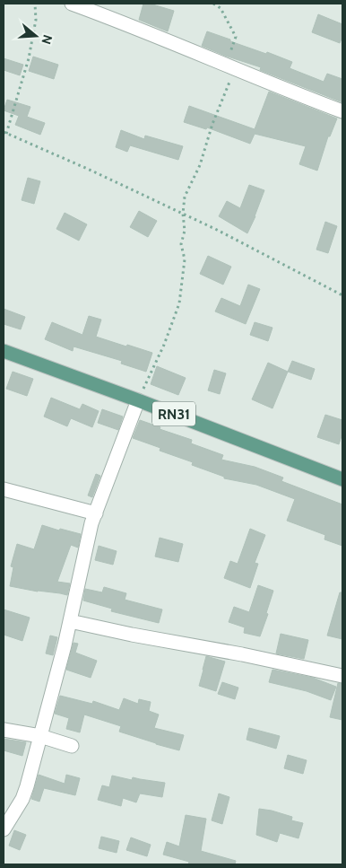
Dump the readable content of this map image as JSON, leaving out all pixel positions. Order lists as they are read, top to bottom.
{
  "streets": {
    "main road": ["RN31"]
  },
  "north": "right"
}
